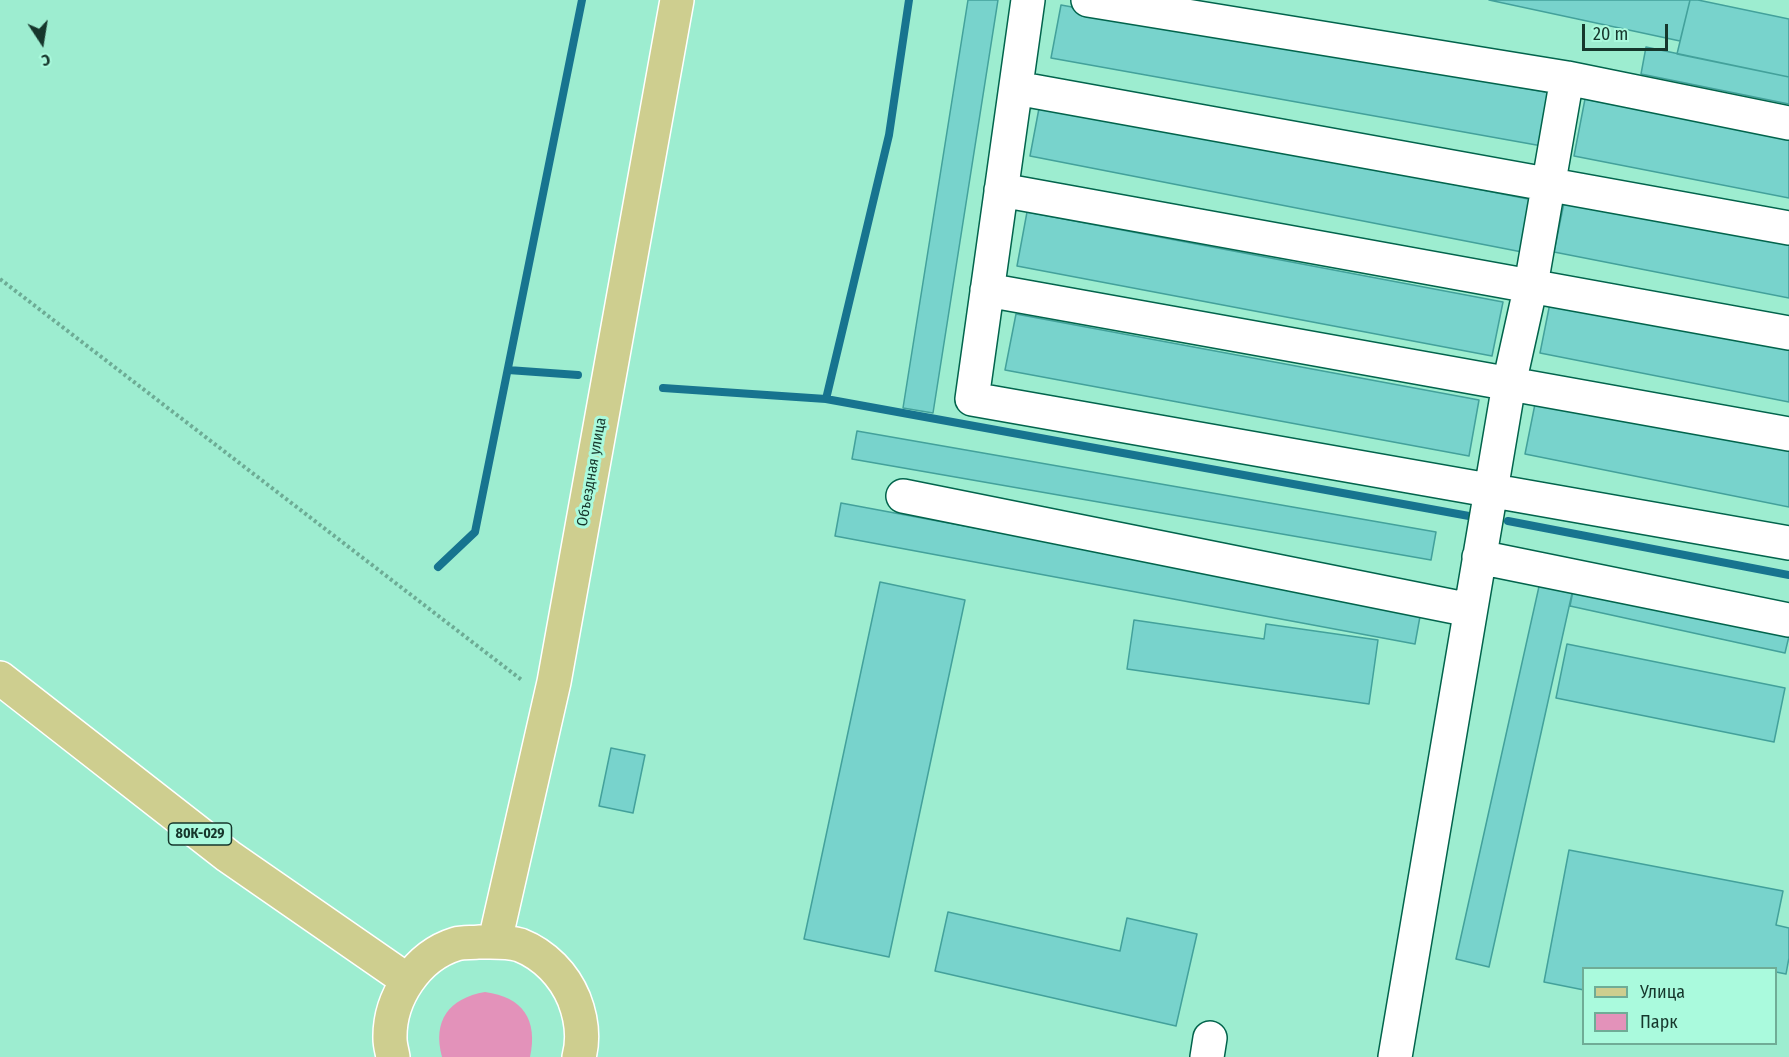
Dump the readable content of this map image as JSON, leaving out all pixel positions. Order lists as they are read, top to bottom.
{
  "streets": {
    "main road": ["Объездная улица", "80К-029"]
  },
  "legend": ["Улица", "Парк"],
  "scale_bar": "20 m",
  "north": "bottom"
}
